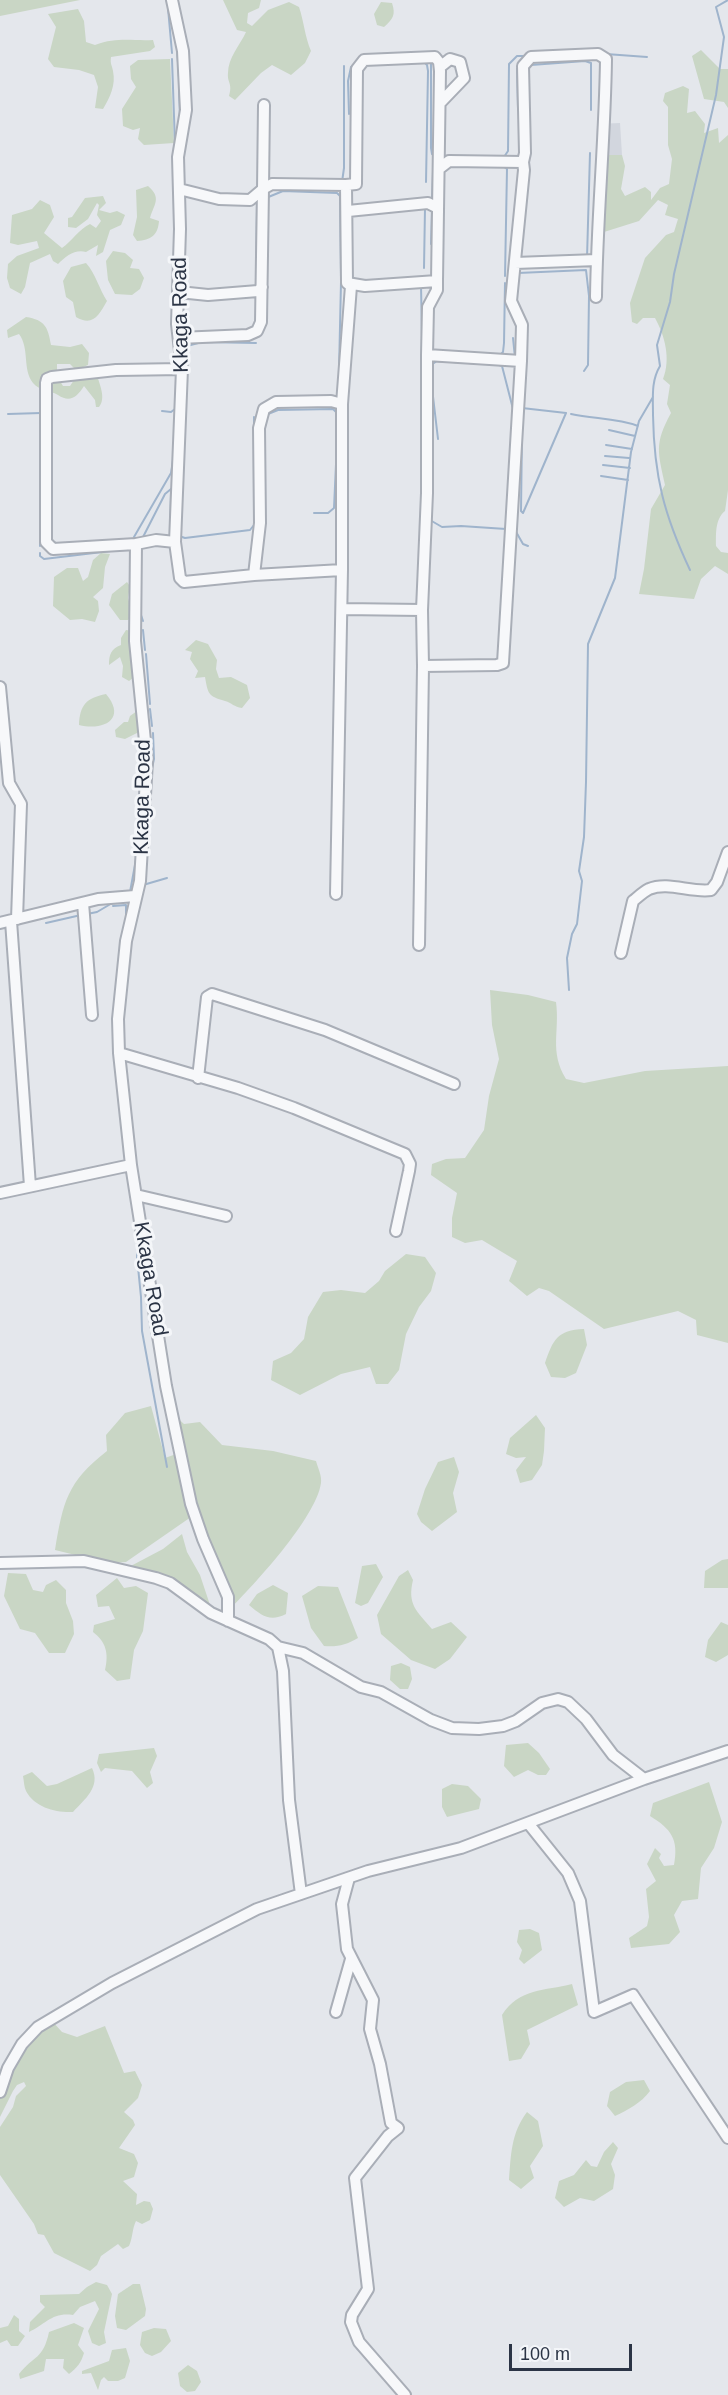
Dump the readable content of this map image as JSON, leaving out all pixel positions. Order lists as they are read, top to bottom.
{
  "streets": {
    "street": ["Kkaga Road"]
  },
  "scale_bar": "100 m"
}
